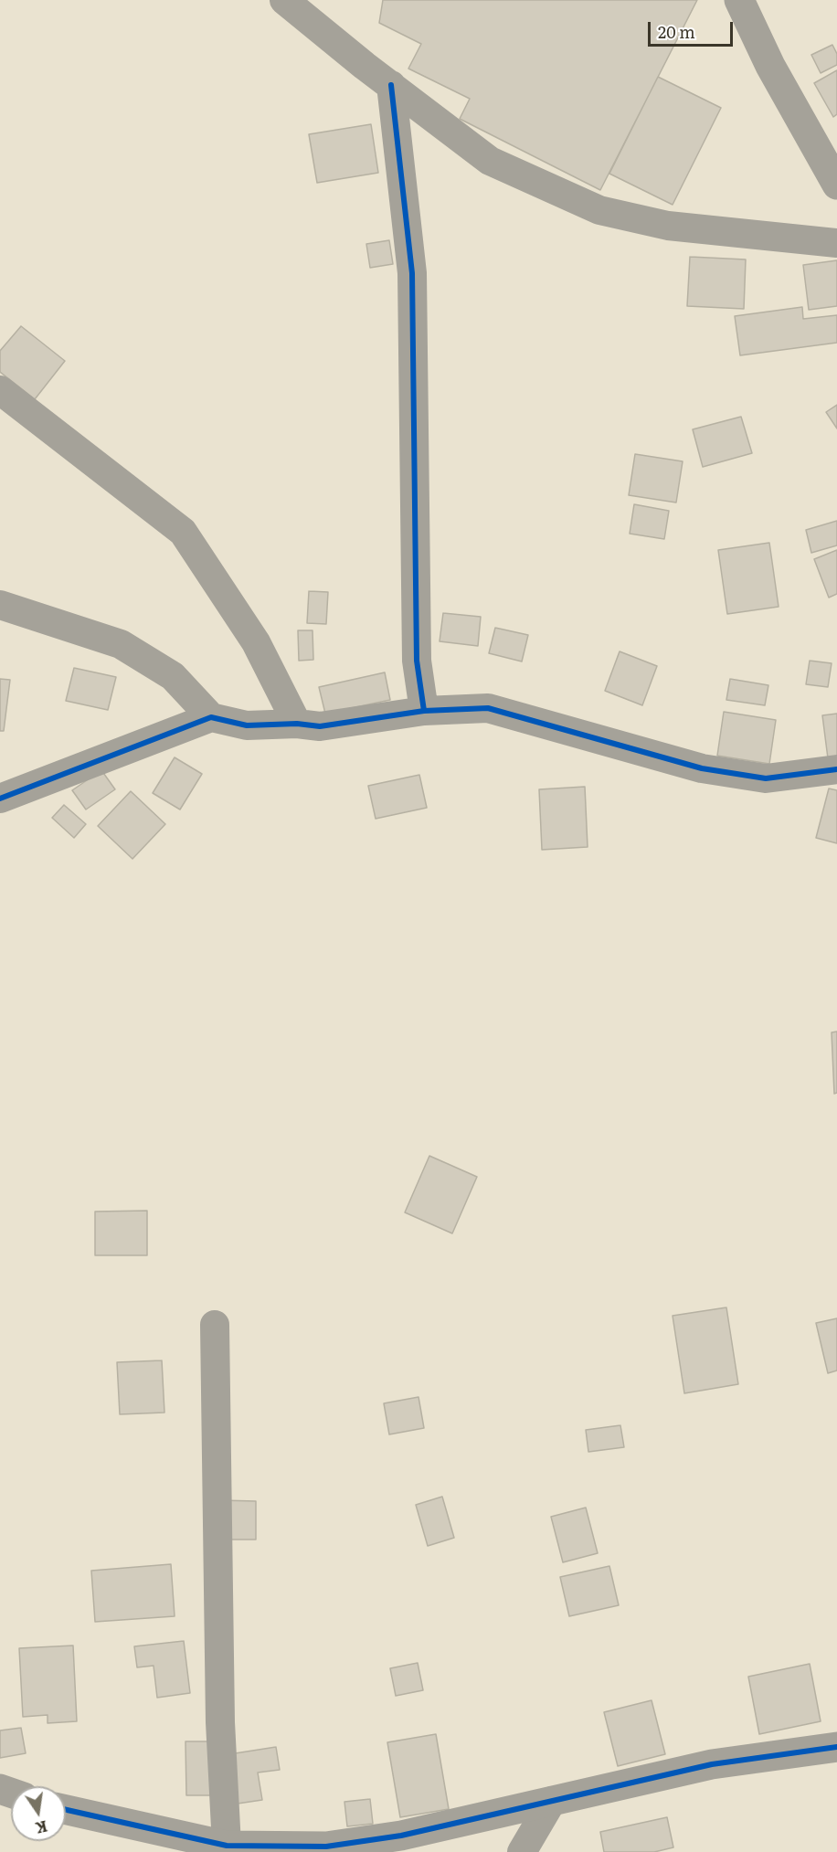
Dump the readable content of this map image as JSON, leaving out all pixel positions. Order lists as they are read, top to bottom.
{
  "scale_bar": "20 m",
  "north": "bottom"
}
